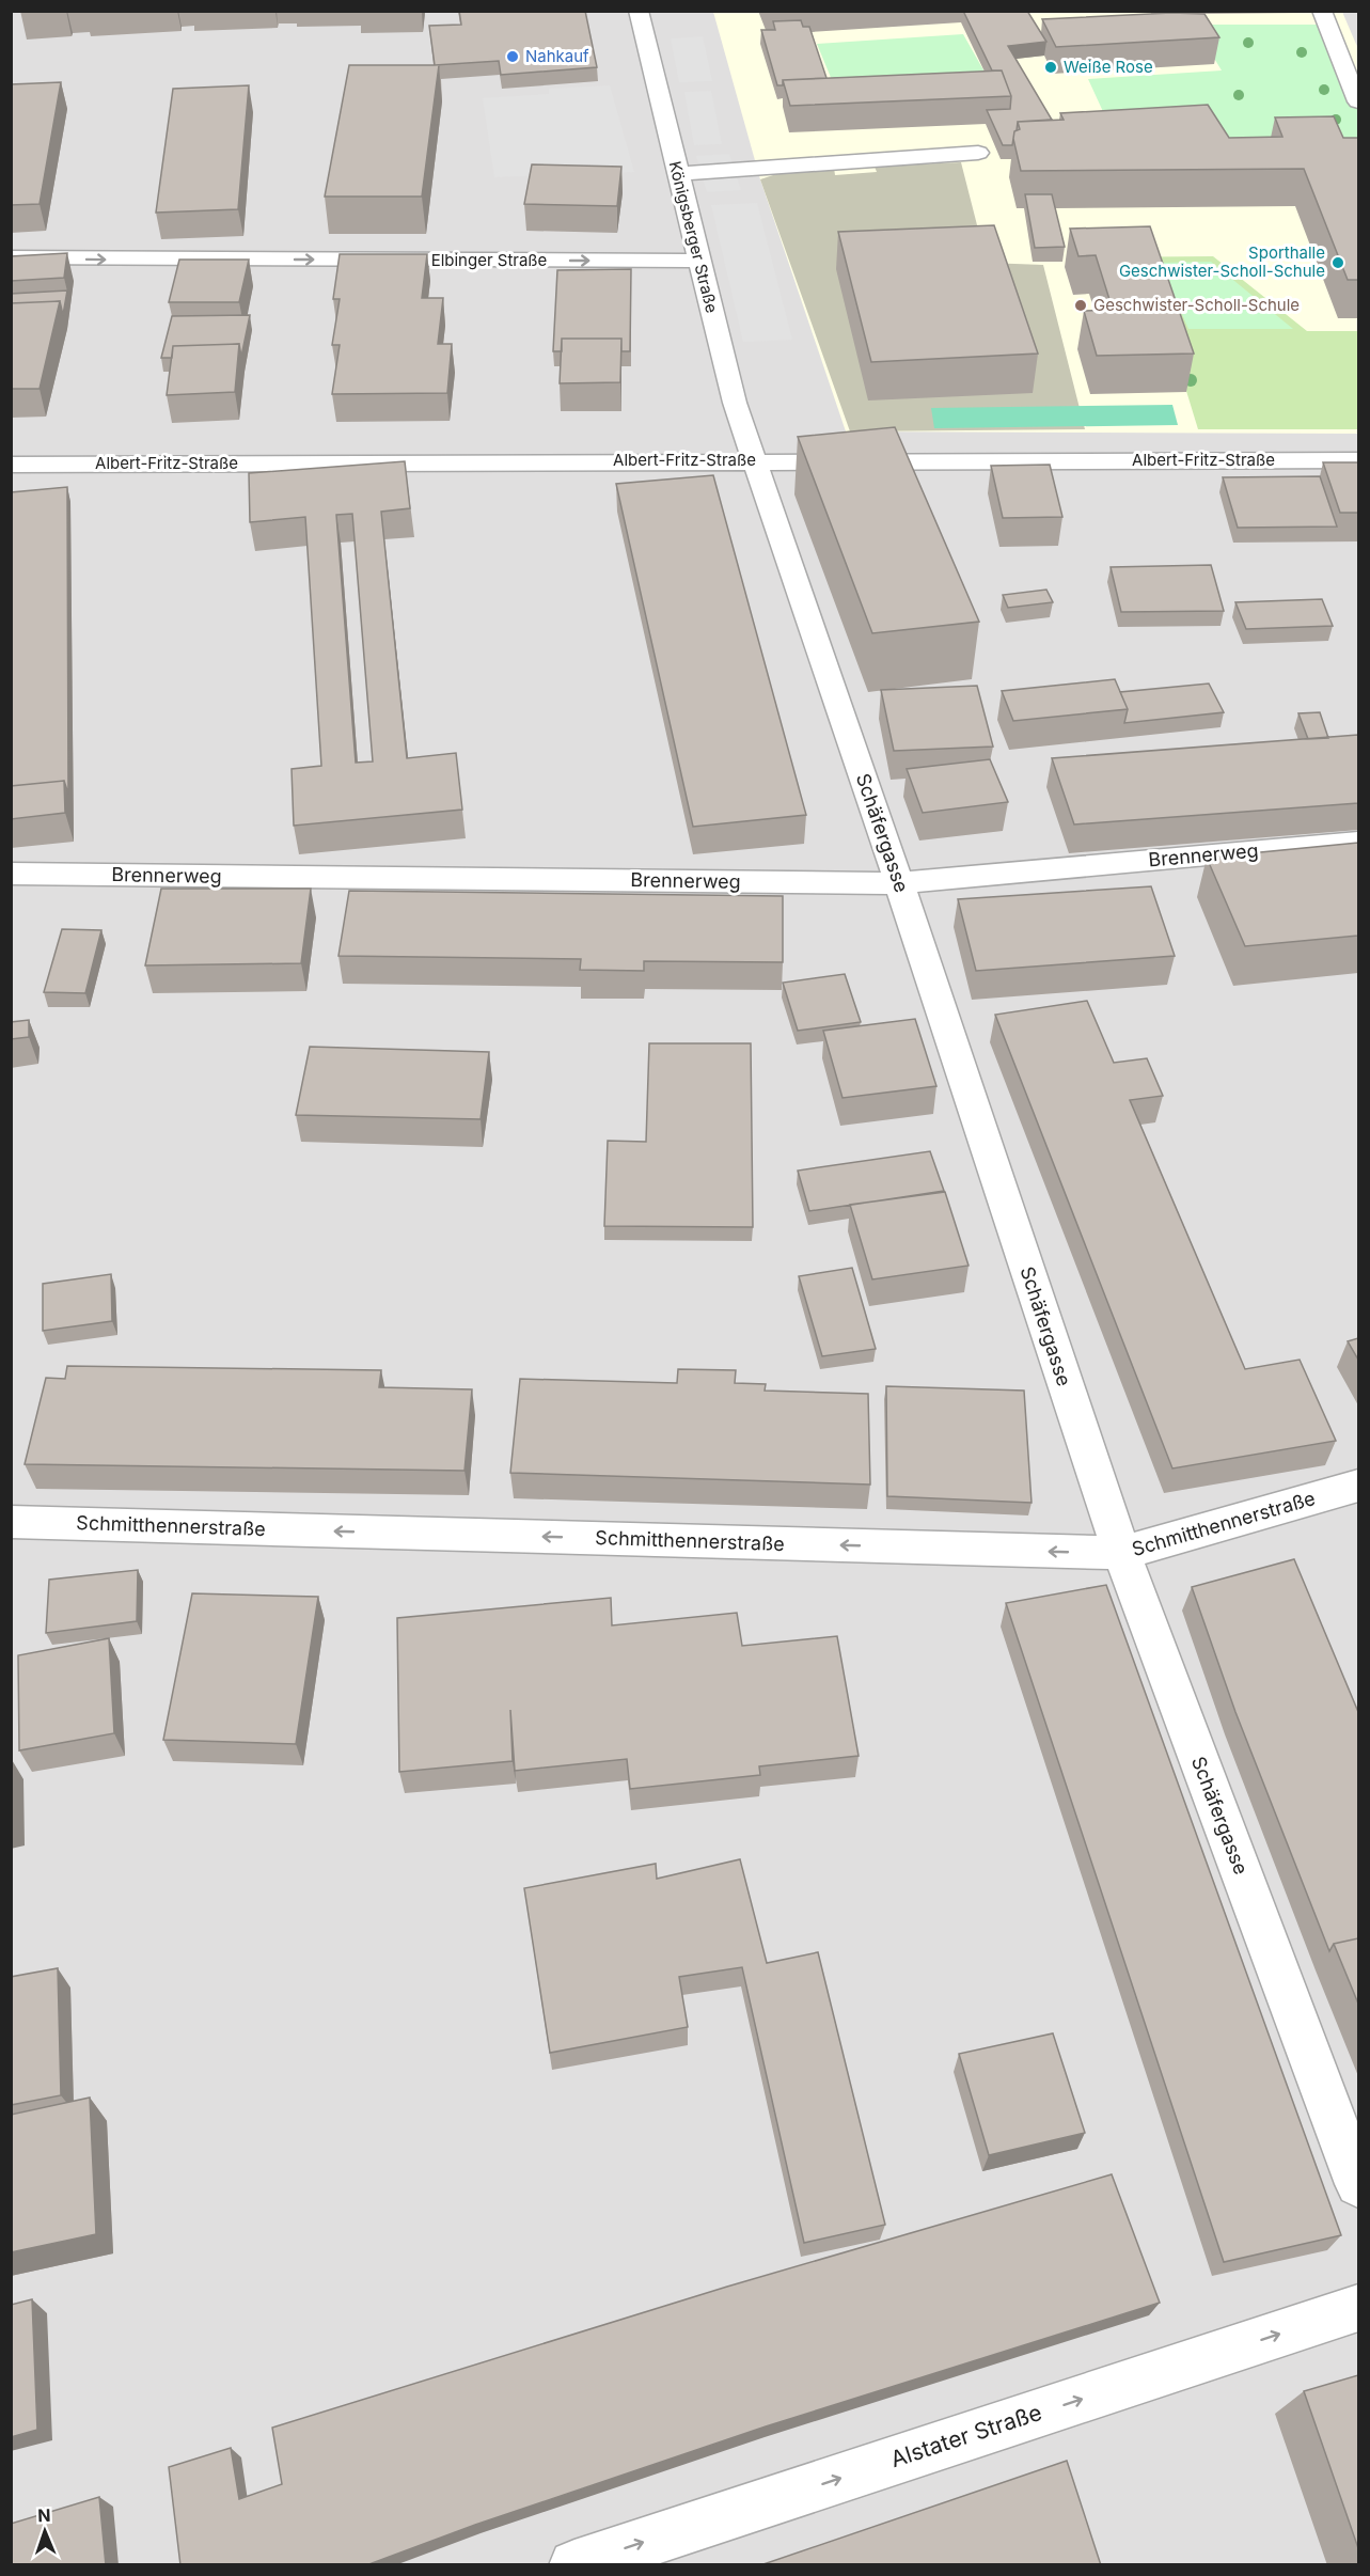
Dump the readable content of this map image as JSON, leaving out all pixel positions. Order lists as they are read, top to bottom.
{
  "streets": {
    "street": [
      "Königsberger Straße",
      "Elbinger Straße",
      "Albert-Fritz-Straße",
      "Schäfergasse",
      "Brennerweg",
      "Schmitthennerstraße",
      "Alstater Straße"
    ]
  },
  "crossings": [
    ["Königsberger Straße", "Elbinger Straße"],
    ["Königsberger Straße", "Albert-Fritz-Straße"],
    ["Königsberger Straße", "Schäfergasse"],
    ["Albert-Fritz-Straße", "Schäfergasse"],
    ["Schäfergasse", "Brennerweg"],
    ["Schäfergasse", "Schmitthennerstraße"]
  ],
  "one_way": ["Elbinger Straße", "Schmitthennerstraße", "Alstater Straße"],
  "places": [
    "Nahkauf",
    "Weiße Rose",
    "Sporthalle Geschwister-Scholl-Schule",
    "Geschwister-Scholl-Schule"
  ],
  "north": "top"
}
